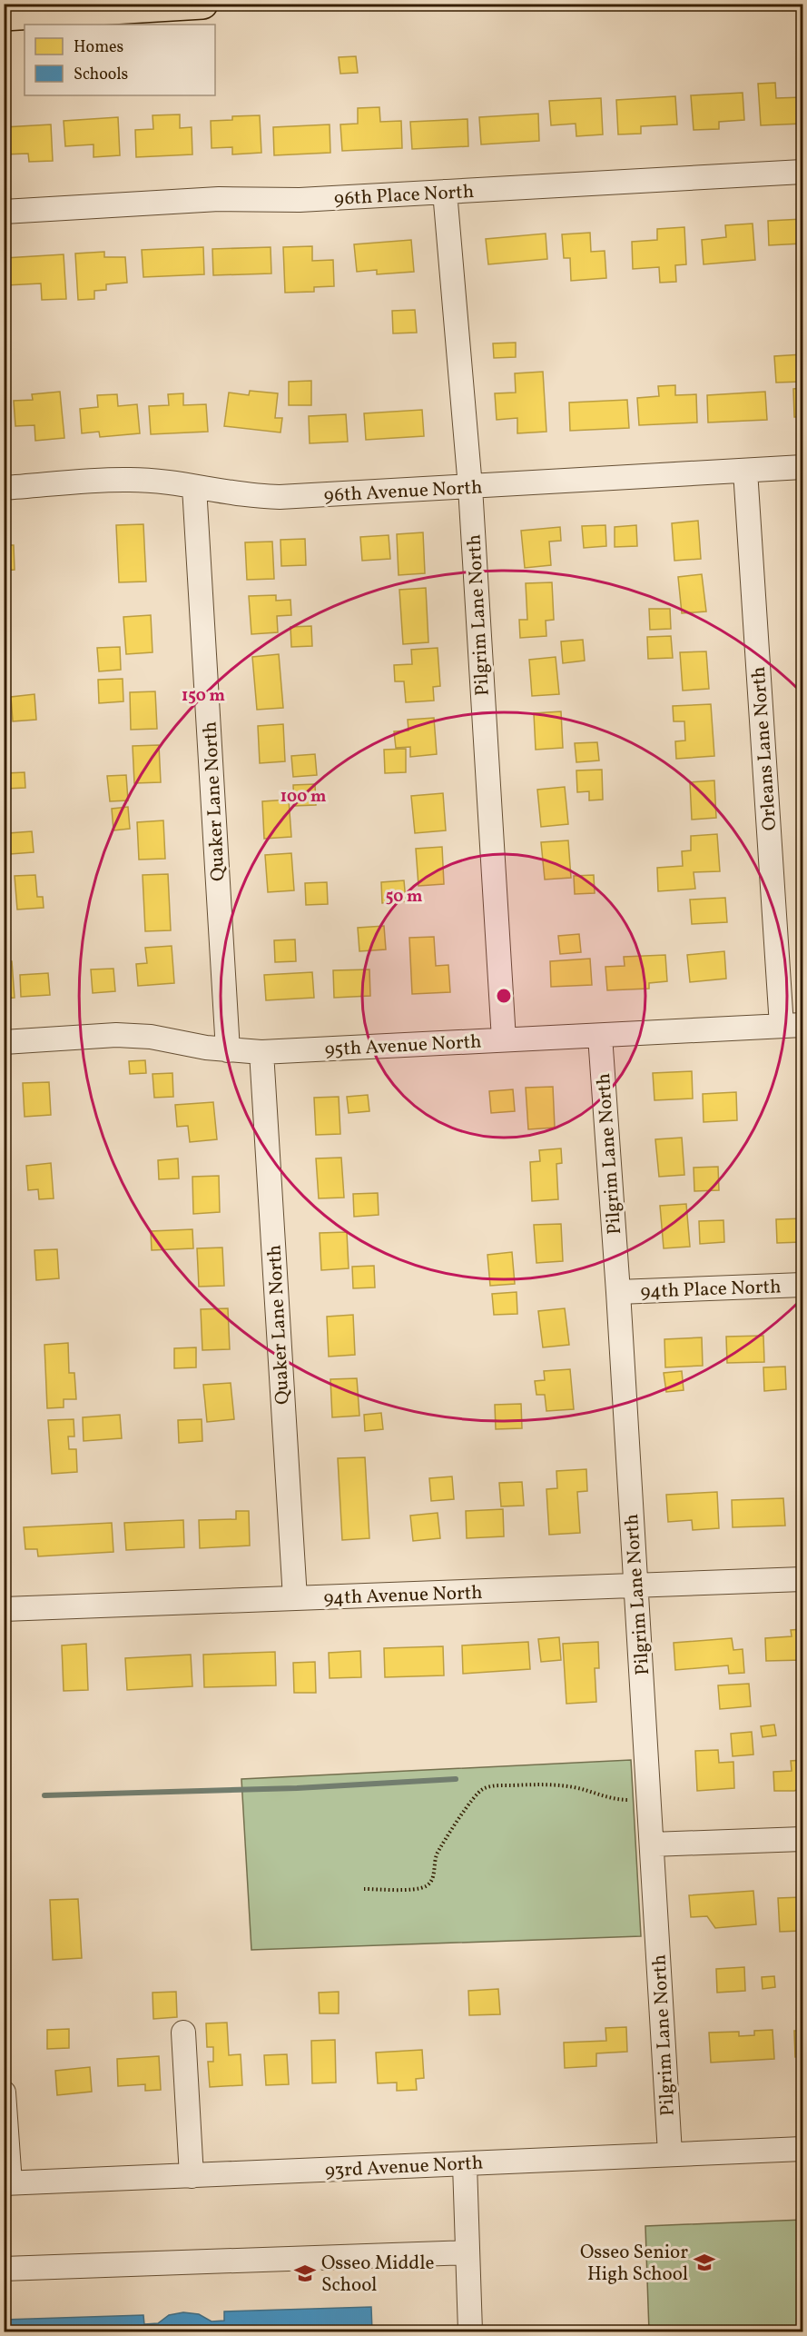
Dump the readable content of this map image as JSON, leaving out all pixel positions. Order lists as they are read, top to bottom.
{
  "streets": {
    "street": [
      "96th Place North",
      "96th Avenue North",
      "Pilgrim Lane North",
      "Orleans Lane North",
      "Quaker Lane North",
      "95th Avenue North",
      "94th Place North",
      "94th Avenue North",
      "93rd Avenue North"
    ]
  },
  "crossings": [
    ["96th Place North", "Pilgrim Lane North"],
    ["96th Avenue North", "Pilgrim Lane North"],
    ["96th Avenue North", "Orleans Lane North"],
    ["96th Avenue North", "Quaker Lane North"],
    ["Pilgrim Lane North", "95th Avenue North"],
    ["Pilgrim Lane North", "94th Place North"],
    ["Pilgrim Lane North", "94th Avenue North"],
    ["Pilgrim Lane North", "93rd Avenue North"],
    ["Orleans Lane North", "95th Avenue North"],
    ["Quaker Lane North", "95th Avenue North"],
    ["Quaker Lane North", "94th Avenue North"]
  ],
  "places": {
    "school or university": ["Osseo Senior High School", "Osseo Middle School"]
  },
  "legend": ["Homes", "Schools"],
  "rings": ["150 m", "100 m", "50 m"]
}
